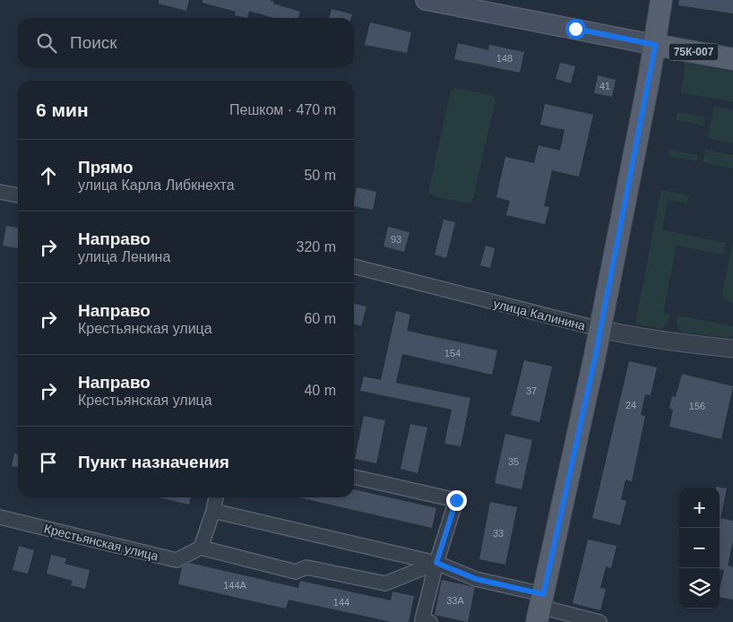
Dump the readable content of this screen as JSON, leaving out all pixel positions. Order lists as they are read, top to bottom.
{
  "streets": {
    "main road": ["75К-007"],
    "street": ["улица Калинина", "Крестьянская улица"]
  },
  "house_numbers": [
    "148",
    "41",
    "93",
    "154",
    "37",
    "24",
    "156",
    "35",
    "33",
    "144А",
    "33А",
    "144"
  ],
  "page": {
    "search": "Поиск",
    "heading": ["6 мин", "Пешком · 470 m"],
    "list": [
      ["Прямо", "улица Карла Либкнехта", "50 m"],
      ["Направо", "улица Ленина", "320 m"],
      ["Направо", "Крестьянская улица", "60 m"],
      ["Направо", "Крестьянская улица", "40 m"],
      "Пункт назначения"
    ],
    "map_buttons": ["+", "−"]
  }
}
